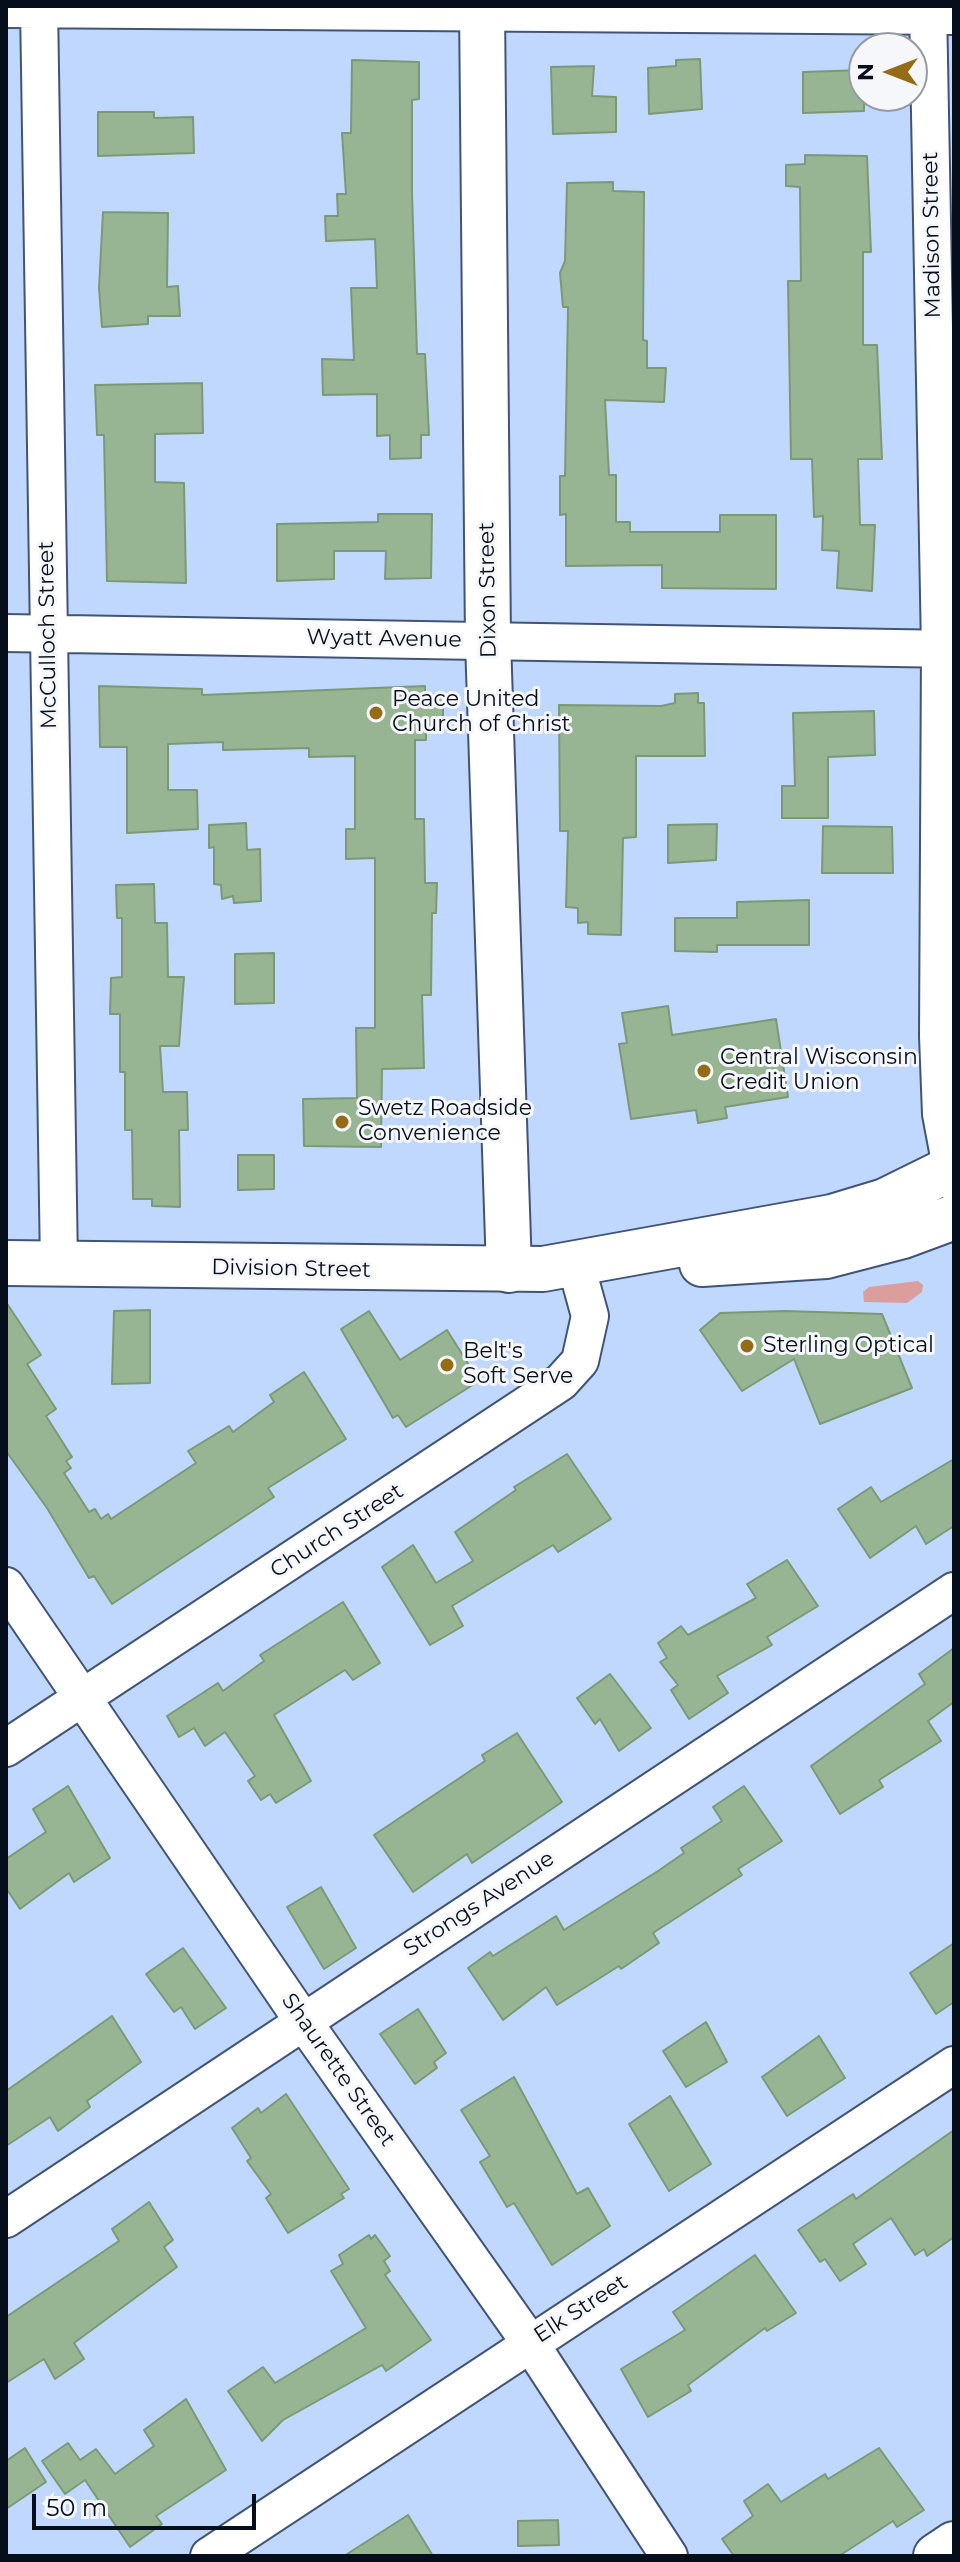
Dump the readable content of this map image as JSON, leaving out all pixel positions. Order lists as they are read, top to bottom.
{
  "streets": {
    "main road": ["Dixon Street", "Division Street"],
    "street": [
      "Madison Street",
      "McCulloch Street",
      "Wyatt Avenue",
      "Church Street",
      "Strongs Avenue",
      "Shaurette Street",
      "Elk Street"
    ]
  },
  "crossings": [
    ["Madison Street", "Wyatt Avenue"],
    ["Dixon Street", "Wyatt Avenue"],
    ["Dixon Street", "Division Street"],
    ["McCulloch Street", "Wyatt Avenue"],
    ["McCulloch Street", "Division Street"],
    ["Division Street", "Church Street"],
    ["Church Street", "Shaurette Street"],
    ["Strongs Avenue", "Shaurette Street"],
    ["Shaurette Street", "Elk Street"]
  ],
  "places": [
    "Peace United Church of Christ",
    "Central Wisconsin Credit Union",
    "Swetz Roadside Convenience",
    "Sterling Optical",
    "Belt's Soft Serve"
  ],
  "scale_bar": "50 m",
  "north": "left"
}
